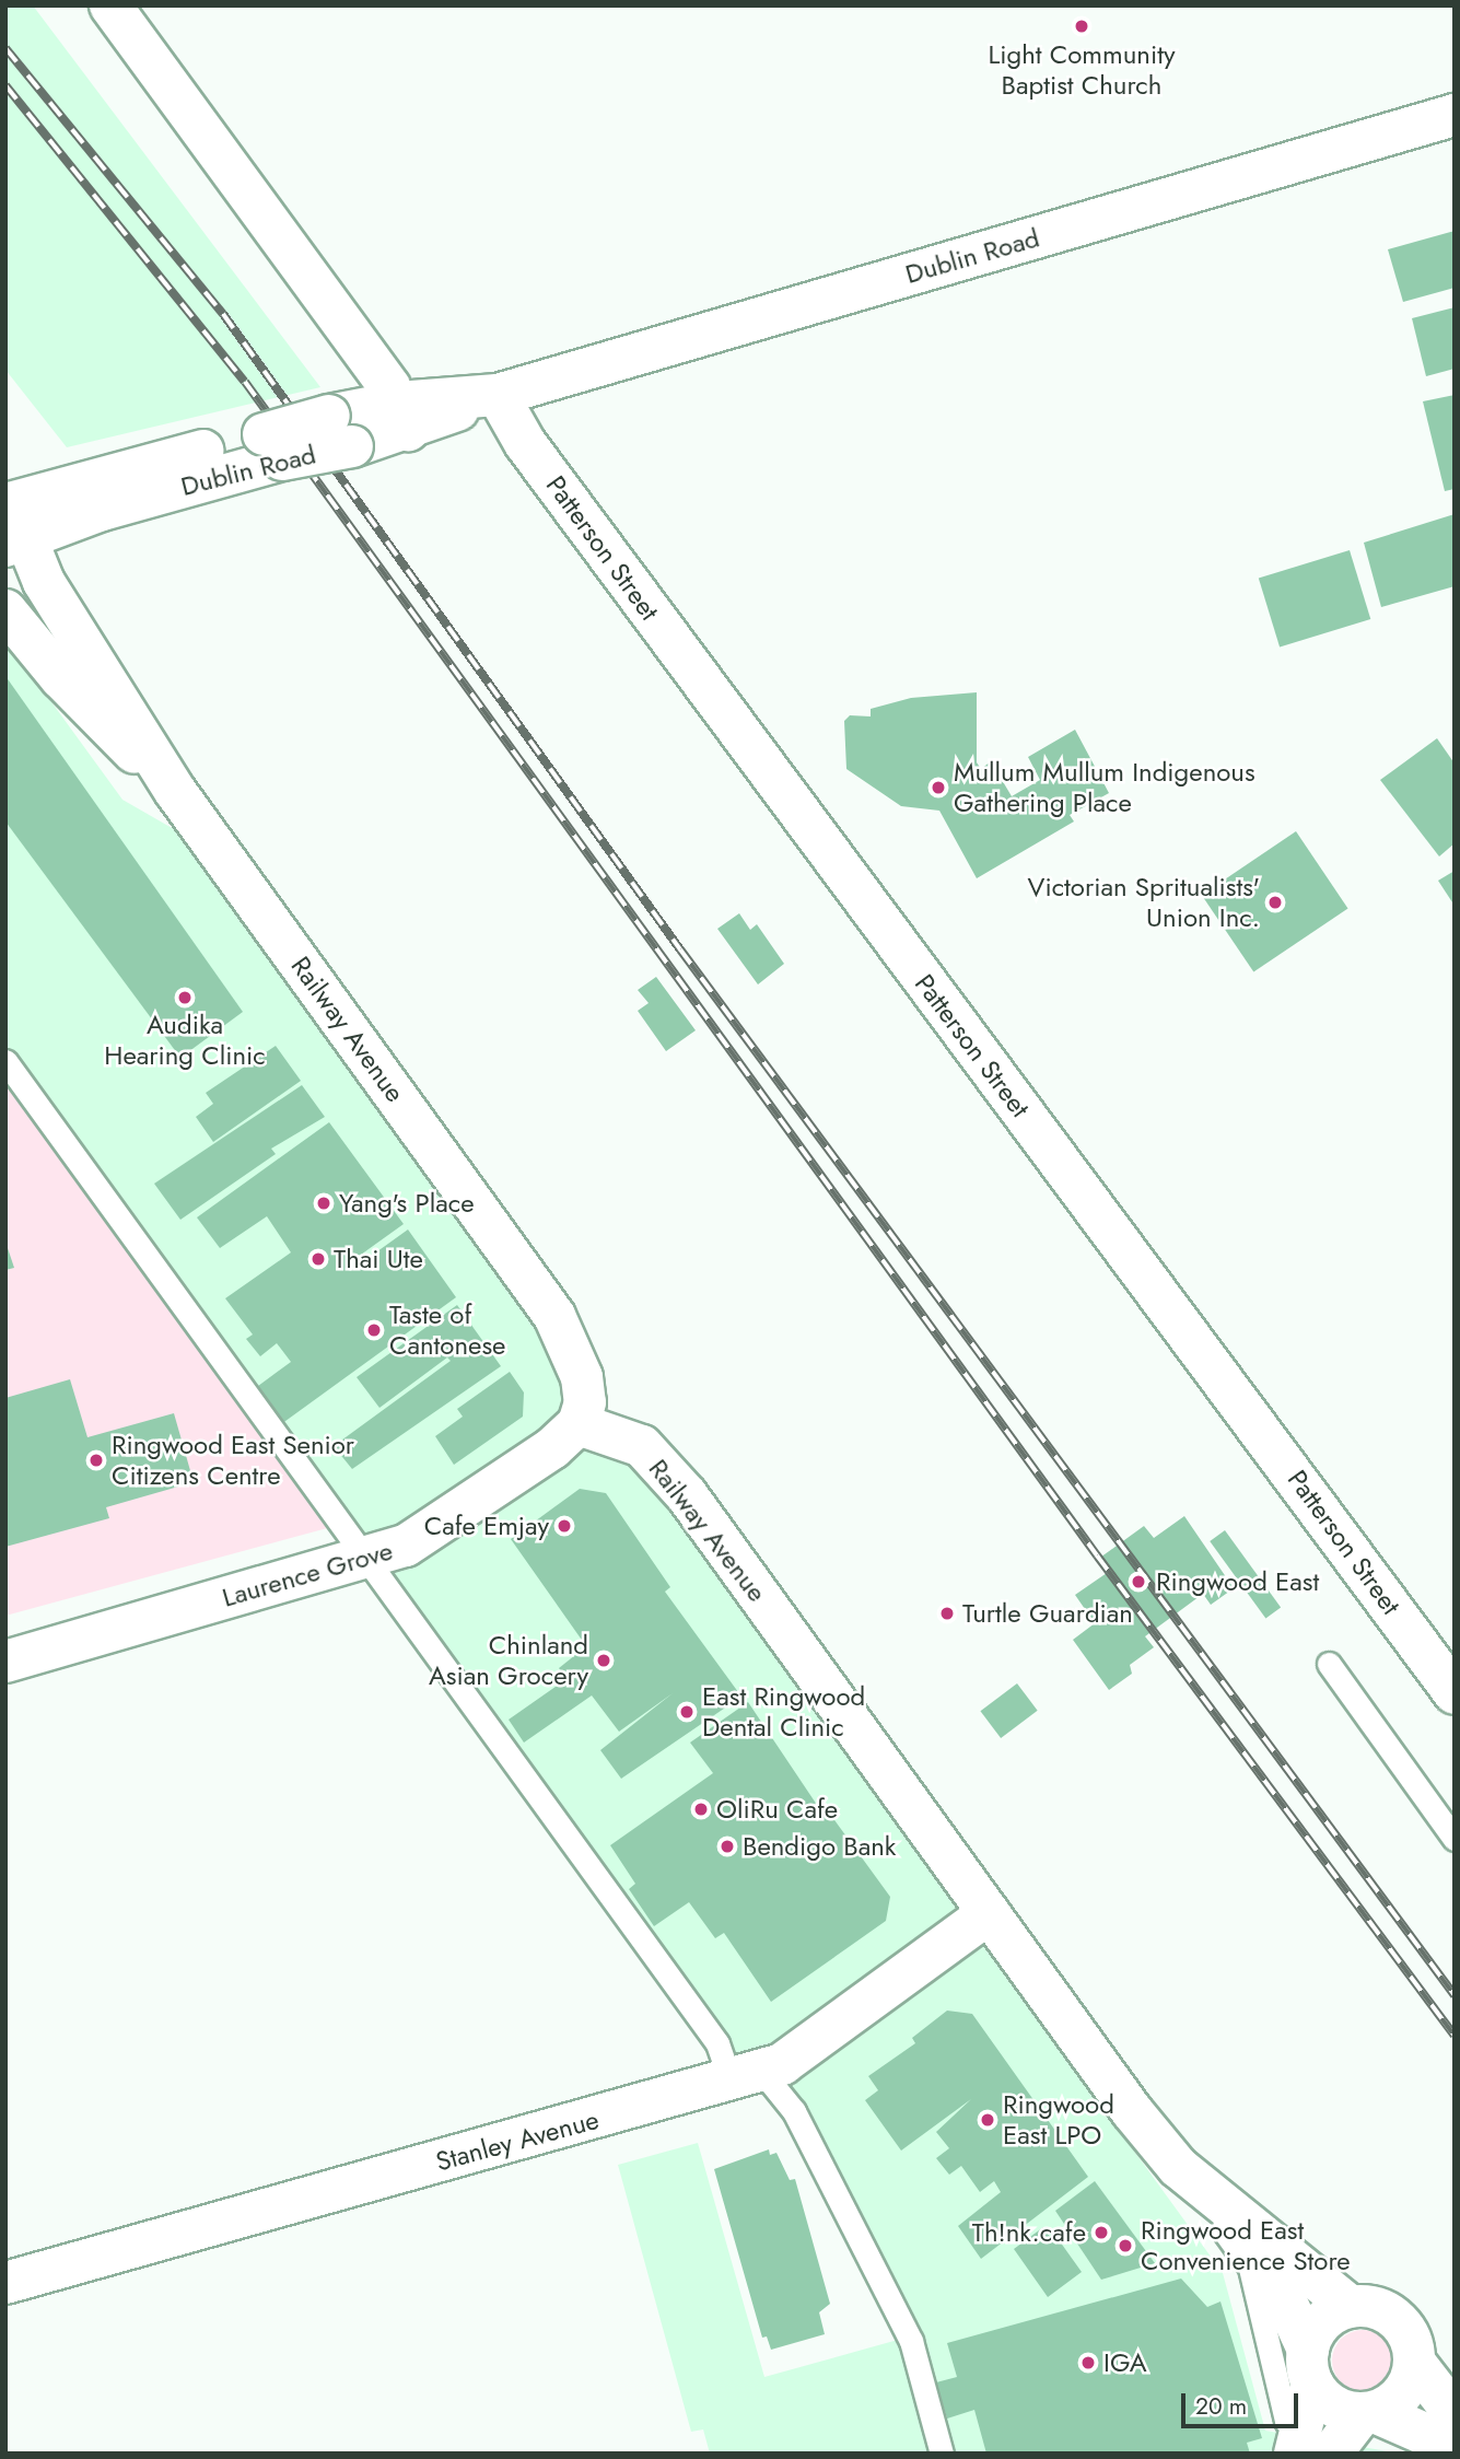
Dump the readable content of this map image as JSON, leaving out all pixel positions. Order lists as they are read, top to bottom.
{
  "streets": {
    "street": [
      "Dublin Road",
      "Patterson Street",
      "Railway Avenue",
      "Laurence Grove",
      "Stanley Avenue"
    ]
  },
  "crossings": [
    ["Dublin Road", "Patterson Street"],
    ["Dublin Road", "Railway Avenue"],
    ["Railway Avenue", "Laurence Grove"],
    ["Railway Avenue", "Stanley Avenue"]
  ],
  "places": [
    "Light Community Baptist Church",
    "Mullum Mullum Indigenous Gathering Place",
    "Victorian Spritualists' Union Inc.",
    "Audika Hearing Clinic",
    "Yang's Place",
    "Thai Ute",
    "Taste of Cantonese",
    "Ringwood East Senior Citizens Centre",
    "Cafe Emjay",
    "Ringwood East",
    "Turtle Guardian",
    "Chinland Asian Grocery",
    "East Ringwood Dental Clinic",
    "OliRu Cafe",
    "Bendigo Bank",
    "Ringwood East LPO",
    "Th!nk.cafe",
    "Ringwood East Convenience Store",
    "IGA"
  ],
  "scale_bar": "20 m"
}
